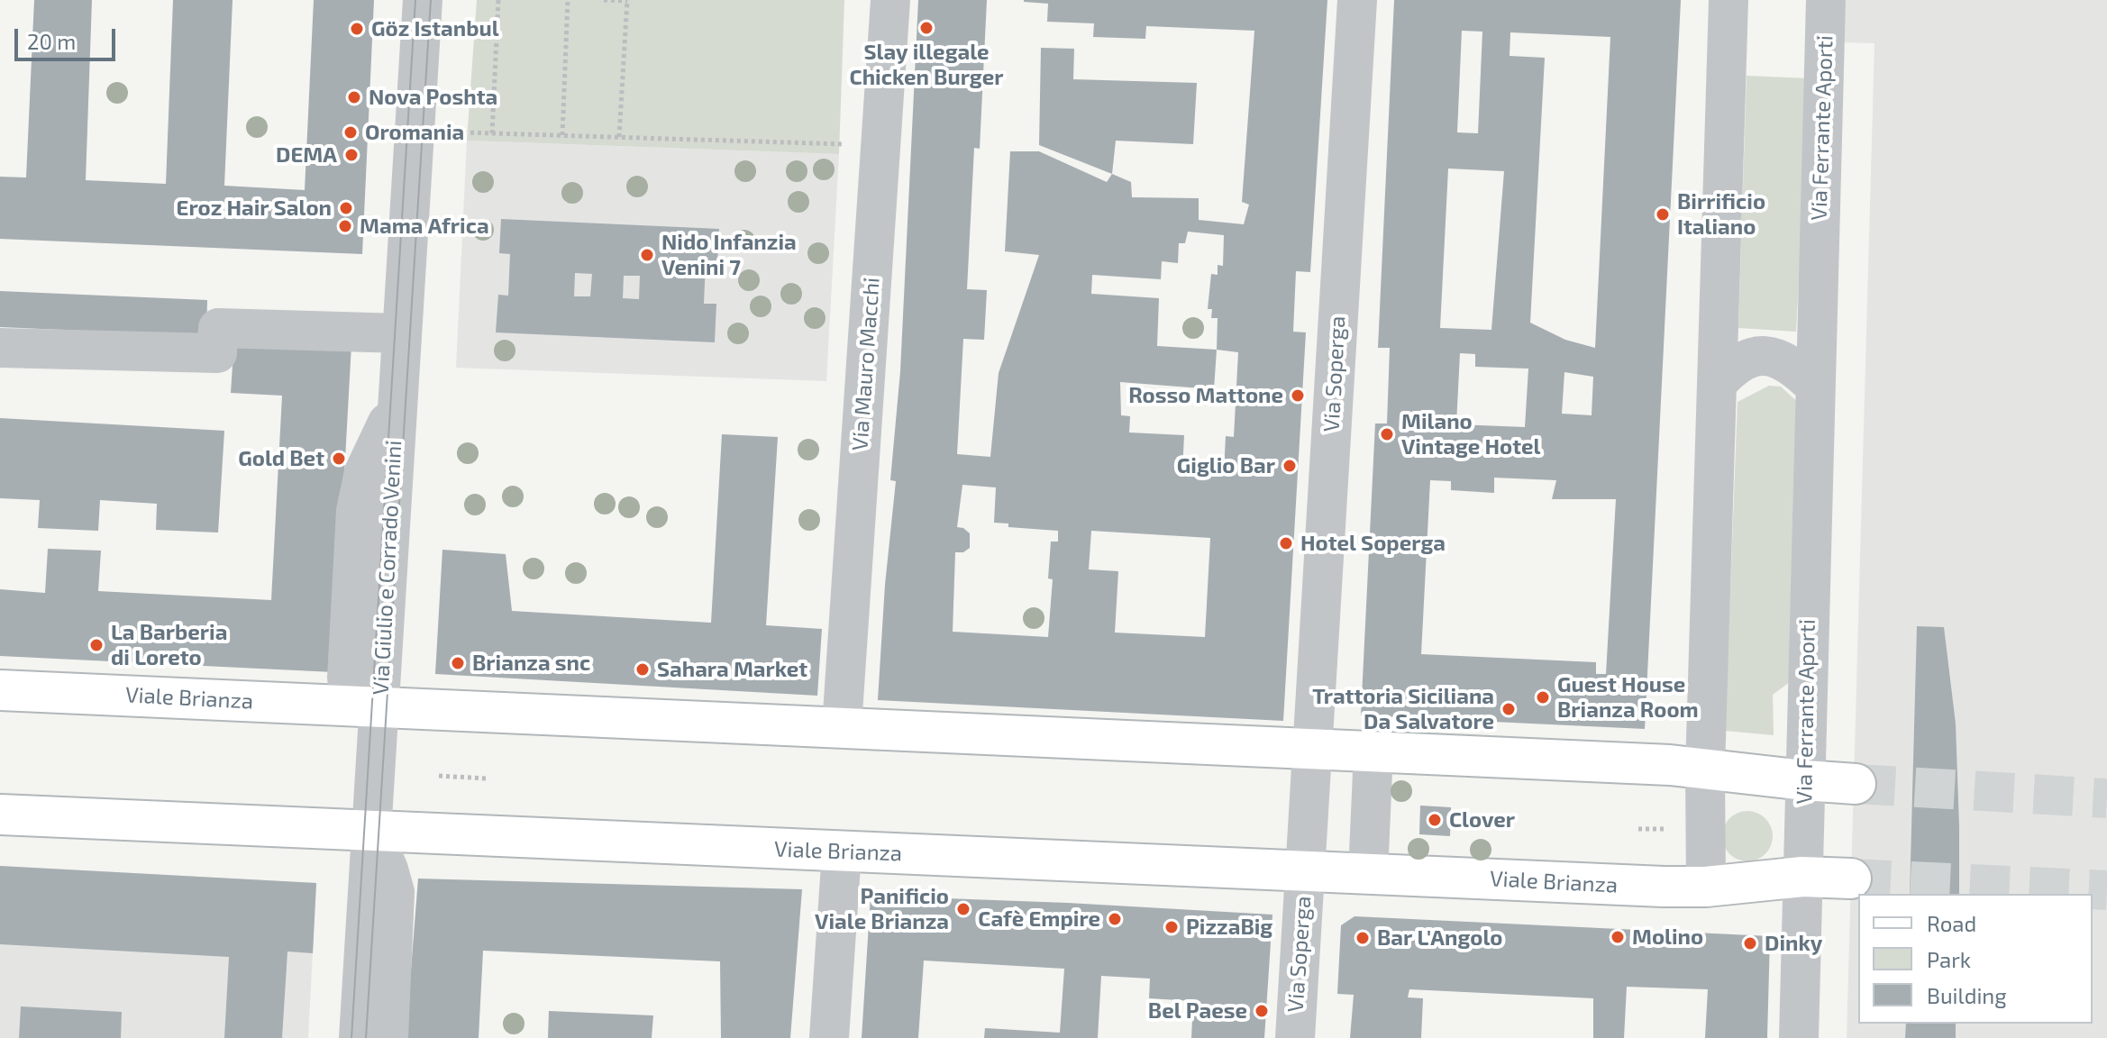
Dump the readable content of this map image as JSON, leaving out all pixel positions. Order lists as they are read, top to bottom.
{
  "streets": {
    "main road": ["Viale Brianza"],
    "street": [
      "Via Ferrante Aporti",
      "Via Mauro Macchi",
      "Via Soperga",
      "Via Giulio e Corrado Venini"
    ]
  },
  "crossings": [
    ["Via Ferrante Aporti", "Viale Brianza"],
    ["Via Mauro Macchi", "Viale Brianza"],
    ["Via Soperga", "Viale Brianza"],
    ["Via Giulio e Corrado Venini", "Viale Brianza"]
  ],
  "places": [
    "Slay illegale Chicken Burger",
    "Göz Istanbul",
    "Nova Poshta",
    "Oromania",
    "DEMA",
    "Eroz Hair Salon",
    "Birrificio Italiano",
    "Mama Africa",
    "Nido Infanzia Venini 7",
    "Rosso Mattone",
    "Milano Vintage Hotel",
    "Gold Bet",
    "Giglio Bar",
    "Hotel Soperga",
    "La Barberia di Loreto",
    "Brianza snc",
    "Sahara Market",
    "Guest House Brianza Room",
    "Trattoria Siciliana Da Salvatore",
    "Clover",
    "Panificio Viale Brianza",
    "Cafè Empire",
    "PizzaBig",
    "Molino",
    "Bar L'Angolo",
    "Dinky",
    "Bel Paese"
  ],
  "legend": ["Road", "Park", "Building"],
  "scale_bar": "20 m"
}
